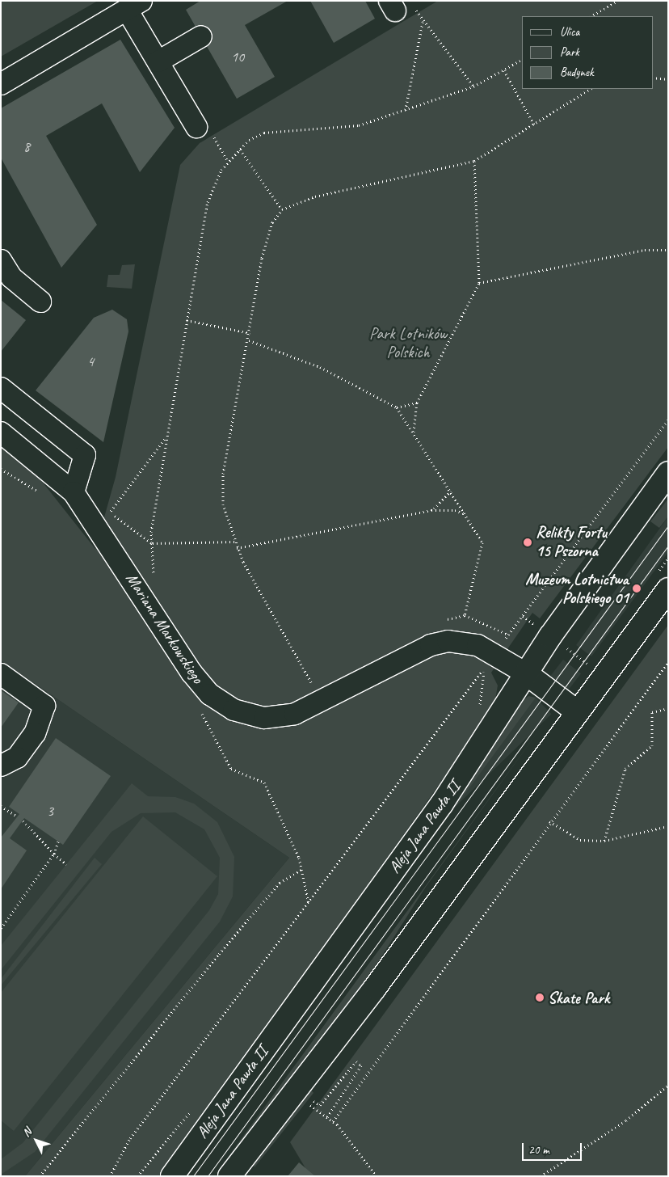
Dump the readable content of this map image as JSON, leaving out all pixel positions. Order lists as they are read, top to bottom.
{
  "streets": {
    "main road": ["Aleja Jana Pawła II"],
    "street": ["Mariana Markowskiego"]
  },
  "crossings": [
    ["Mariana Markowskiego", "Aleja Jana Pawła II"]
  ],
  "parks": ["Park Lotników Polskich"],
  "places": ["Relikty Fortu 15 Pszorna", "Muzeum Lotnictwa Polskiego 01", "Skate Park"],
  "house_numbers": [
    "10",
    "8",
    "4",
    "3"
  ],
  "legend": ["Ulica", "Park", "Budynek"],
  "scale_bar": "20 m",
  "north": "top left"
}
